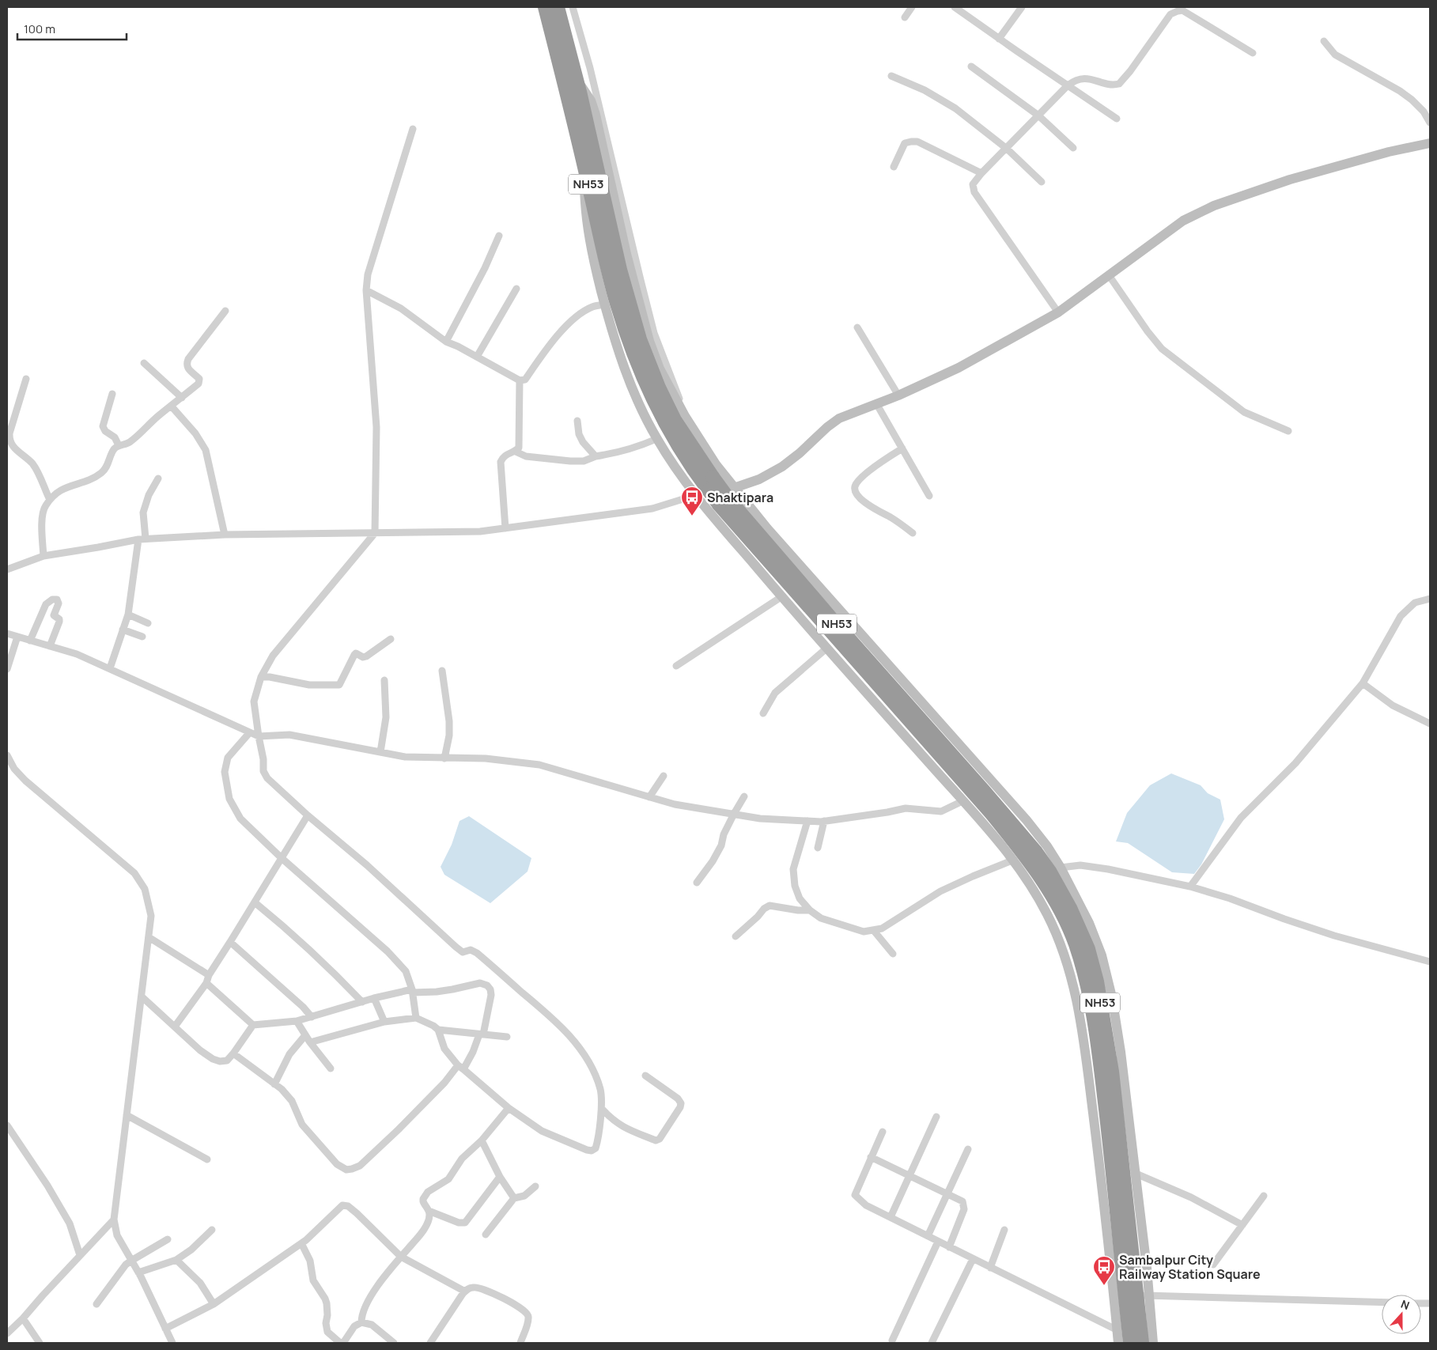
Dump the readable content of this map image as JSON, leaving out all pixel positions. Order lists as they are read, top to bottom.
{
  "streets": {
    "highway": ["NH53"]
  },
  "places": {
    "bus stop": ["Shaktipara", "Sambalpur City Railway Station Square"]
  },
  "scale_bar": "100 m",
  "north": "top"
}
